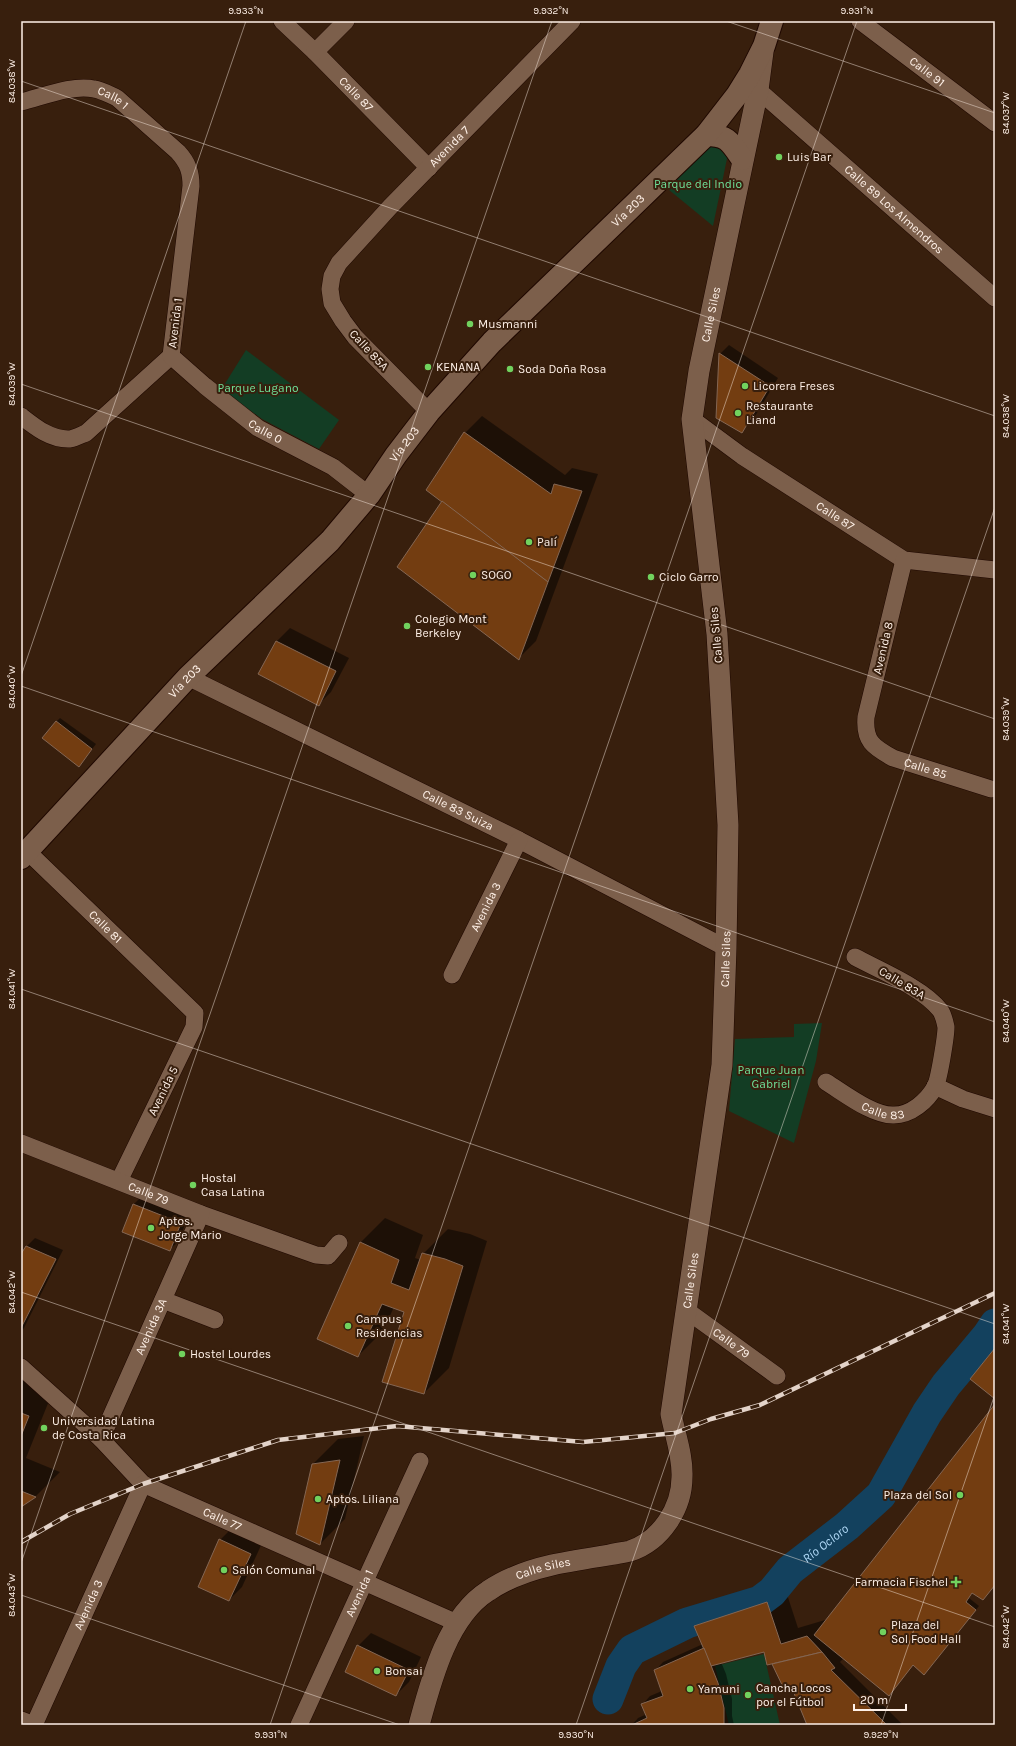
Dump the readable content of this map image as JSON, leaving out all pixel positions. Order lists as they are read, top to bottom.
{
  "streets": {
    "main road": ["Vía 203"],
    "street": [
      "Calle 91",
      "Calle 87",
      "Calle 1",
      "Avenida 7",
      "Calle 89 Los Almendros",
      "Calle Siles",
      "Avenida 1",
      "Calle 85A",
      "Calle 0",
      "Avenida 8",
      "Calle 85",
      "Calle 83 Suiza",
      "Avenida 3",
      "Calle 81",
      "Calle 83A",
      "Avenida 5",
      "Calle 83",
      "Calle 79",
      "Avenida 3A",
      "Calle 77"
    ]
  },
  "crossings": [
    ["Calle 87", "Avenida 7"],
    ["Calle 87", "Calle Siles"],
    ["Calle 87", "Avenida 8"],
    ["Calle 1", "Avenida 1"],
    ["Avenida 7", "Calle 85A"],
    ["Calle 89 Los Almendros", "Calle Siles"],
    ["Vía 203", "Calle Siles"],
    ["Vía 203", "Calle 85A"],
    ["Vía 203", "Calle 0"],
    ["Vía 203", "Calle 83 Suiza"],
    ["Vía 203", "Calle 81"],
    ["Calle Siles", "Calle 83 Suiza"],
    ["Calle Siles", "Calle 79"],
    ["Calle Siles", "Calle 77"],
    ["Avenida 1", "Calle 0"],
    ["Avenida 1", "Calle 77"],
    ["Avenida 8", "Calle 85"],
    ["Calle 83 Suiza", "Avenida 3"],
    ["Avenida 3", "Calle 77"],
    ["Calle 81", "Avenida 5"],
    ["Calle 83A", "Calle 83"],
    ["Avenida 5", "Calle 79"],
    ["Calle 79", "Avenida 3A"],
    ["Avenida 3A", "Calle 77"]
  ],
  "water": ["Río Ocloro"],
  "parks": ["Parque del Indio", "Parque Lugano", "Parque Juan Gabriel"],
  "places": {
    "other": [
      "Luis Bar",
      "Musmanni",
      "KENANA",
      "Soda Doña Rosa",
      "Licorera Freses",
      "Restaurante Liand",
      "Palí",
      "SOGO",
      "Ciclo Garro",
      "Colegio Mont Berkeley",
      "Hostal Casa Latina",
      "Aptos. Jorge Mario",
      "Campus Residencias",
      "Hostel Lourdes",
      "Universidad Latina de Costa Rica",
      "Plaza del Sol",
      "Aptos. Liliana",
      "Salón Comunal",
      "Plaza del Sol Food Hall",
      "Bonsai",
      "Yamuni",
      "Cancha Locos por el Fútbol"
    ],
    "health": ["Farmacia Fischel"]
  },
  "scale_bar": "20 m",
  "coordinates": [
    "9.933°N",
    "9.932°N",
    "9.931°N",
    "84.038°W",
    "84.037°W",
    "84.039°W",
    "84.040°W",
    "84.041°W",
    "84.042°W",
    "84.043°W",
    "9.930°N",
    "9.929°N"
  ]
}
